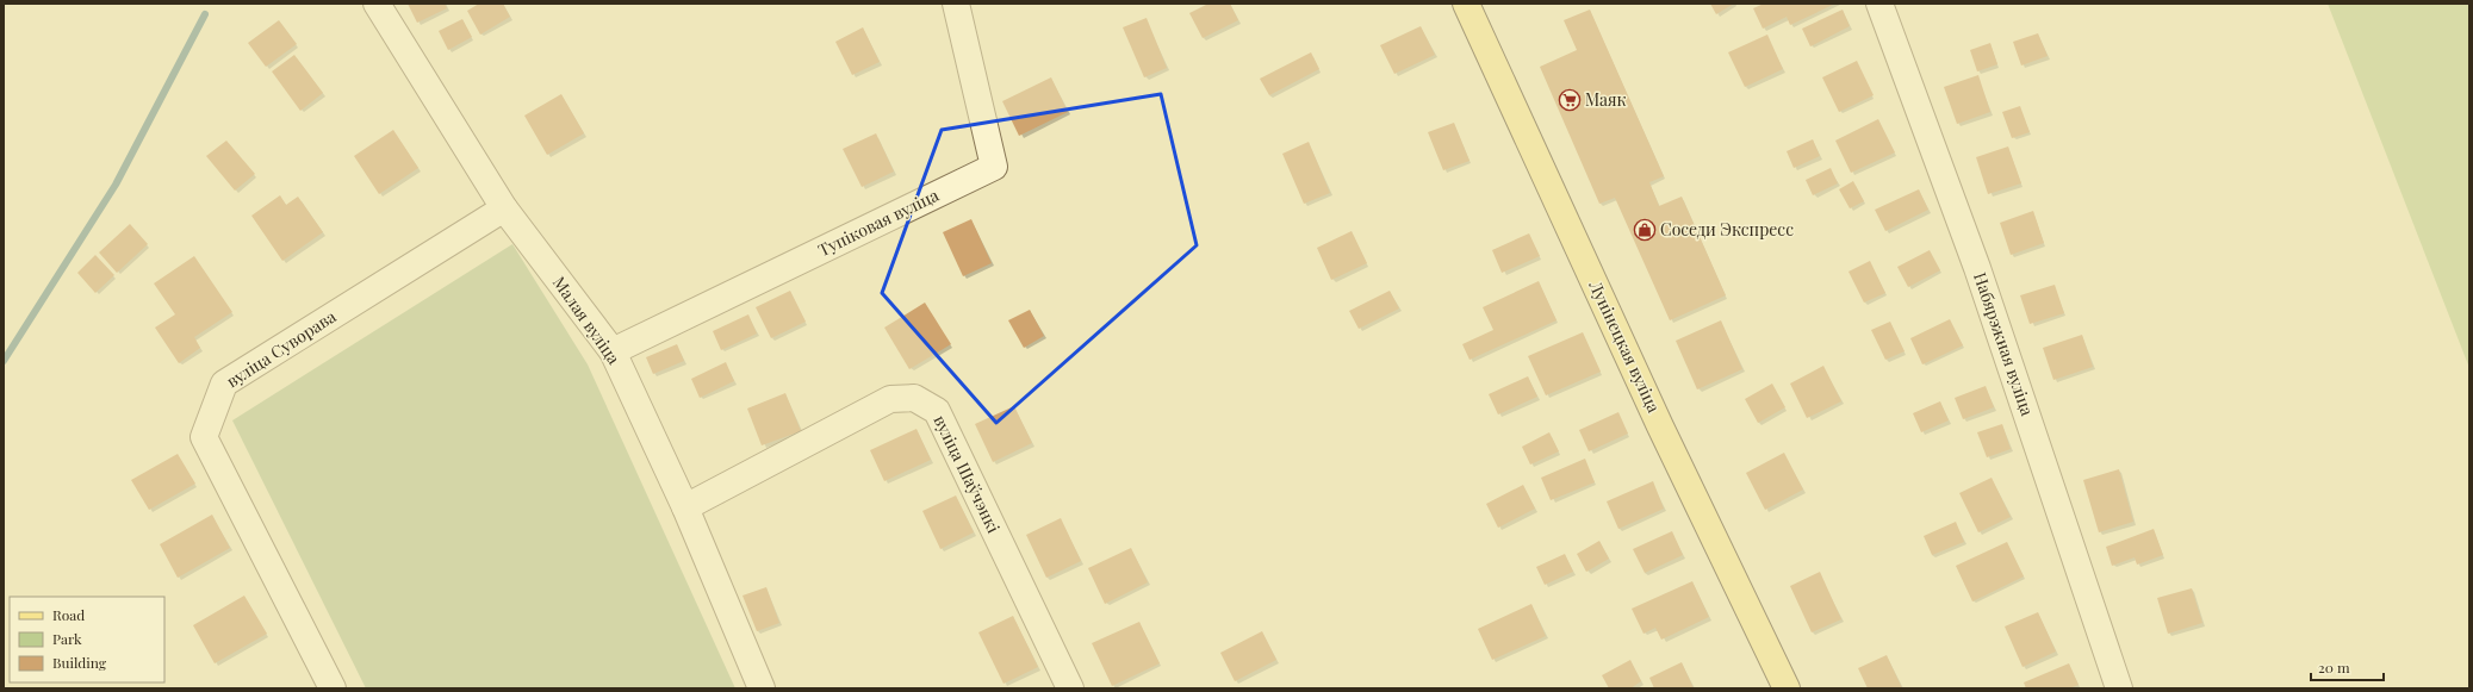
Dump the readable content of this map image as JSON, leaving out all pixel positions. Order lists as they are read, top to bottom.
{
  "streets": {
    "main road": ["Лунінецкая вуліца"],
    "street": [
      "Тупіковая вуліца",
      "Малая вуліца",
      "Набярэжная вуліца",
      "вуліца Суворава",
      "вуліца Шаўчэнкі"
    ]
  },
  "crossings": [
    ["Тупіковая вуліца", "Малая вуліца"],
    ["Малая вуліца", "вуліца Суворава"],
    ["Малая вуліца", "вуліца Шаўчэнкі"]
  ],
  "places": {
    "supermarket": ["Маяк"],
    "shop": ["Соседи Экспресс"]
  },
  "legend": ["Road", "Park", "Building"],
  "scale_bar": "20 m"
}
